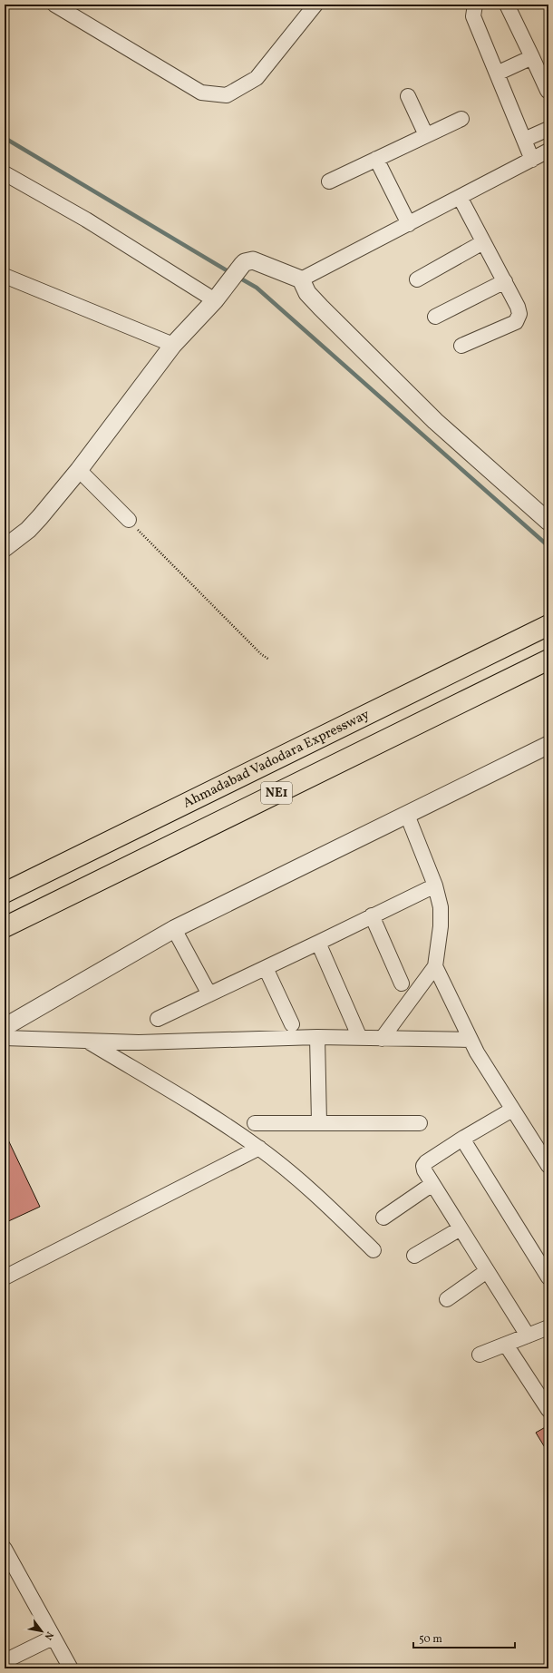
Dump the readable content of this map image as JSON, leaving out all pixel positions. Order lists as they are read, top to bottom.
{
  "streets": {
    "highway": ["Ahmadabad Vadodara Expressway", "NE1"]
  },
  "scale_bar": "50 m",
  "north": "bottom right"
}
